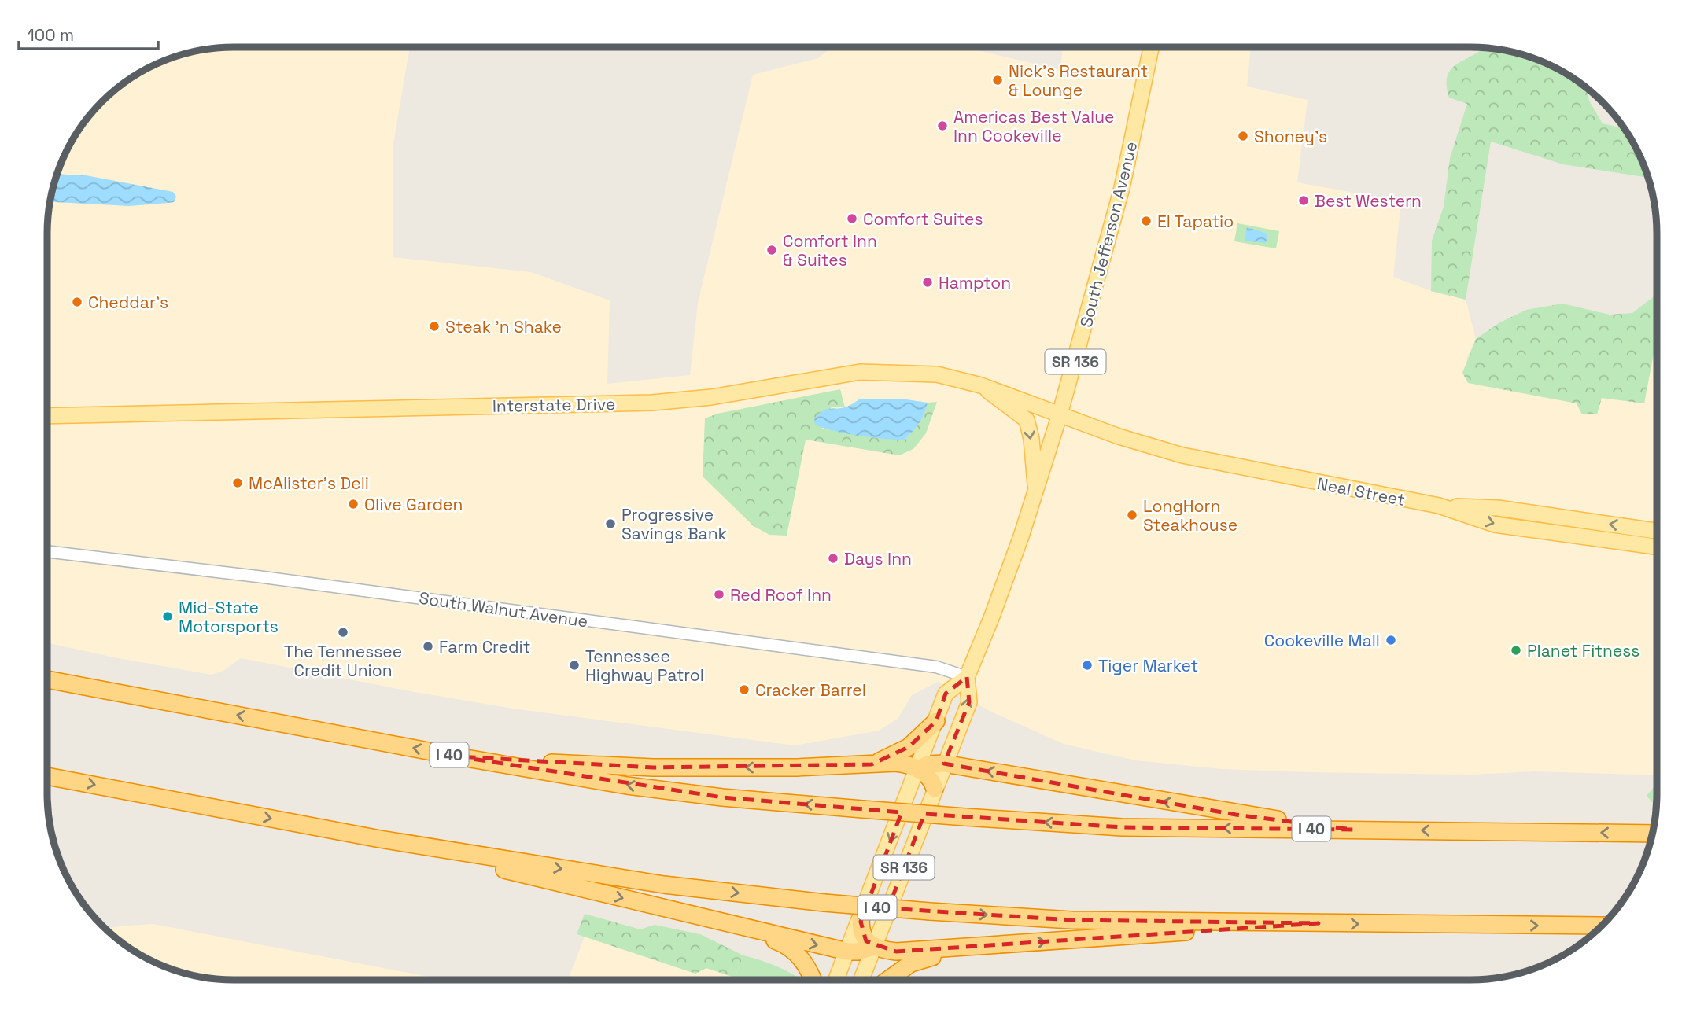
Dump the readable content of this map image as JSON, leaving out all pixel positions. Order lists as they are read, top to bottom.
{
  "streets": {
    "highway": ["I 40"],
    "main road": [
      "South Jefferson Avenue",
      "SR 136",
      "Interstate Drive",
      "Neal Street"
    ],
    "street": ["South Walnut Avenue"]
  },
  "crossings": [
    ["South Jefferson Avenue", "Interstate Drive"],
    ["South Jefferson Avenue", "Neal Street"],
    ["South Jefferson Avenue", "South Walnut Avenue"],
    ["Interstate Drive", "Neal Street"]
  ],
  "places": [
    "Nick's Restaurant & Lounge",
    "Americas Best Value Inn Cookeville",
    "Shoney's",
    "Best Western",
    "Comfort Suites",
    "El Tapatio",
    "Comfort Inn & Suites",
    "Hampton",
    "Cheddar's",
    "Steak 'n Shake",
    "McAlister's Deli",
    "Olive Garden",
    "LongHorn Steakhouse",
    "Progressive Savings Bank",
    "Days Inn",
    "Red Roof Inn",
    "Mid-State Motorsports",
    "The Tennessee Credit Union",
    "Cookeville Mall",
    "Farm Credit",
    "Planet Fitness",
    "Tennessee Highway Patrol",
    "Tiger Market",
    "Cracker Barrel"
  ],
  "scale_bar": "100 m"
}
